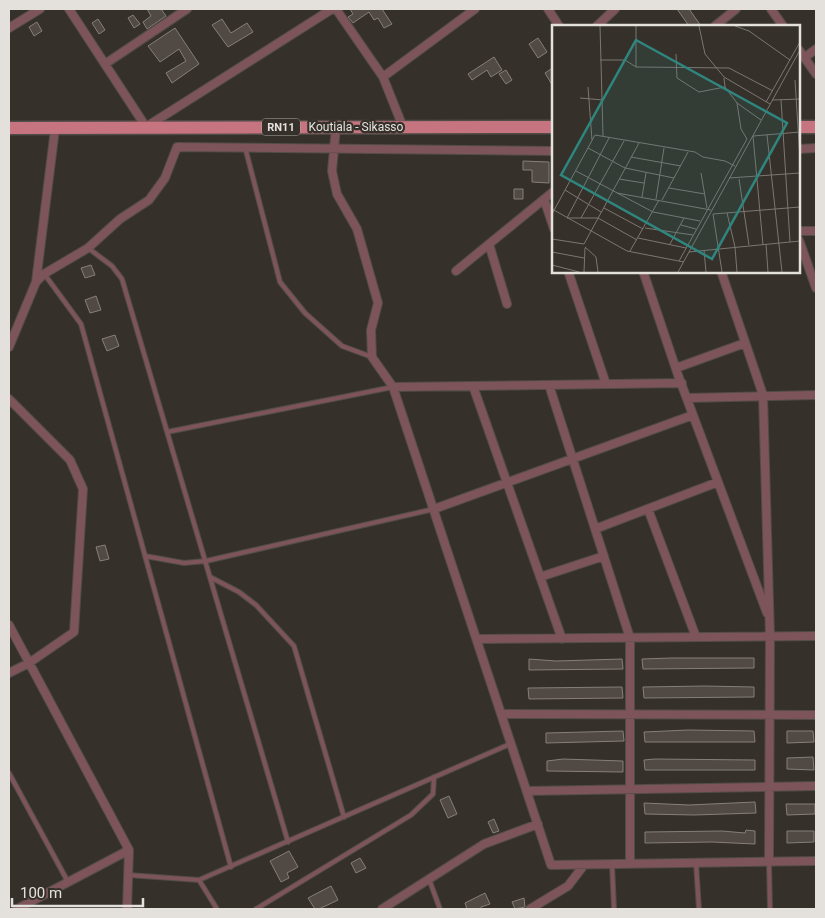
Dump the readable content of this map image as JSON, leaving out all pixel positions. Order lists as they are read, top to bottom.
{
  "streets": {
    "main road": ["RN11", "Koutiala - Sikasso"]
  },
  "scale_bar": "100 m"
}
